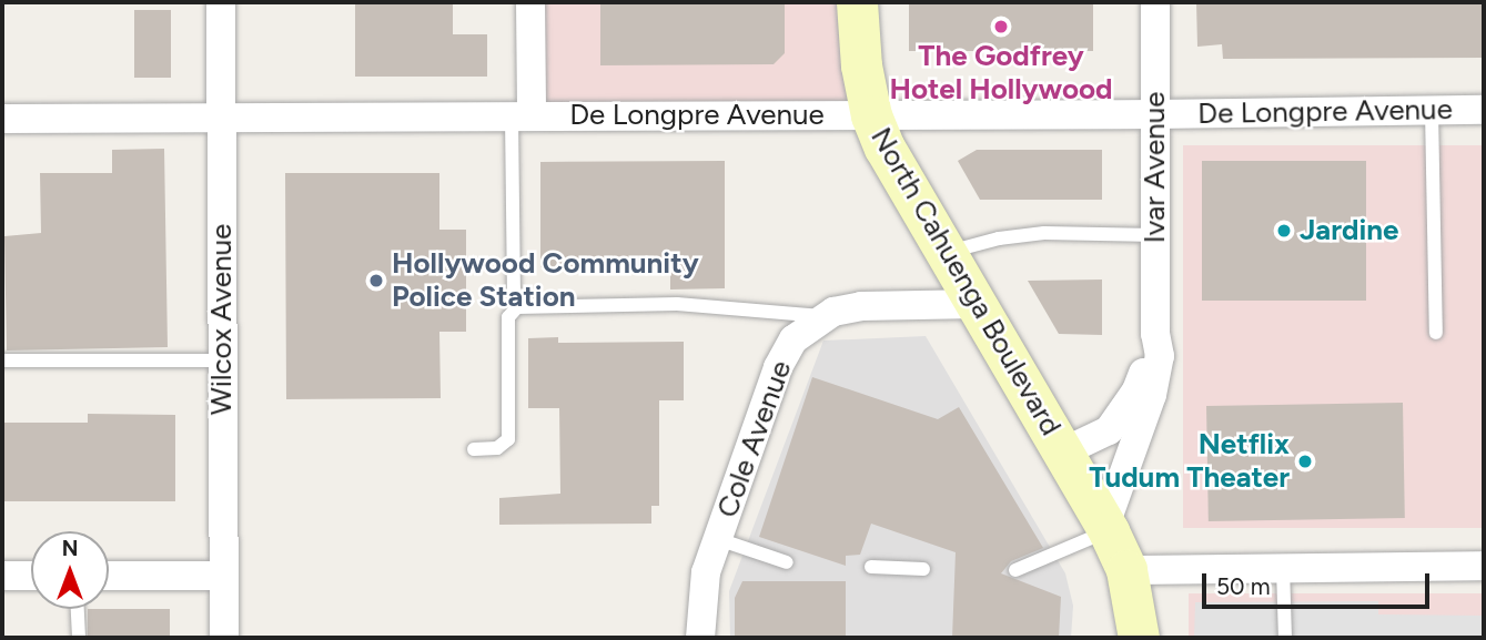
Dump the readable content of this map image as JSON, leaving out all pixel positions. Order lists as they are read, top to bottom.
{
  "streets": {
    "main road": ["North Cahuenga Boulevard"],
    "street": [
      "De Longpre Avenue",
      "Ivar Avenue",
      "Wilcox Avenue",
      "Cole Avenue"
    ]
  },
  "crossings": [
    ["De Longpre Avenue", "Ivar Avenue"],
    ["De Longpre Avenue", "North Cahuenga Boulevard"],
    ["De Longpre Avenue", "Wilcox Avenue"],
    ["Ivar Avenue", "North Cahuenga Boulevard"],
    ["North Cahuenga Boulevard", "Cole Avenue"]
  ],
  "places": [
    "The Godfrey Hotel Hollywood",
    "Jardine",
    "Hollywood Community Police Station",
    "Netflix Tudum Theater"
  ],
  "scale_bar": "50 m",
  "north": "top"
}
